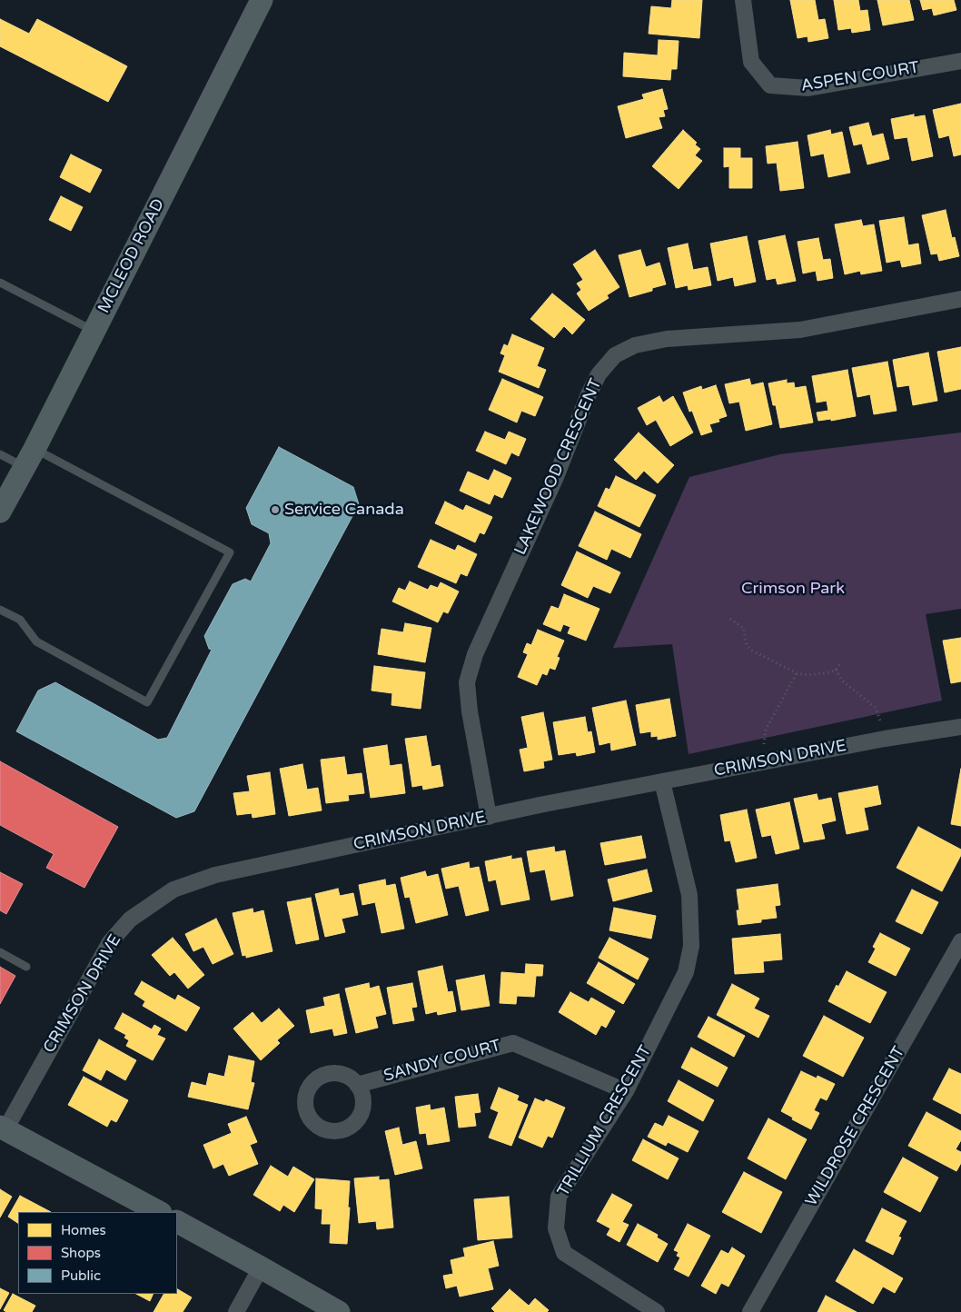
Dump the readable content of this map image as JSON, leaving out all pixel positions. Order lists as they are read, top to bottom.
{
  "streets": {
    "main road": ["MCLEOD ROAD"],
    "street": [
      "ASPEN COURT",
      "LAKEWOOD CRESCENT",
      "CRIMSON DRIVE",
      "SANDY COURT",
      "TRILLIUM CRESCENT",
      "WILDROSE CRESCENT"
    ]
  },
  "crossings": [
    ["LAKEWOOD CRESCENT", "CRIMSON DRIVE"],
    ["CRIMSON DRIVE", "TRILLIUM CRESCENT"],
    ["SANDY COURT", "TRILLIUM CRESCENT"]
  ],
  "parks": ["Crimson Park"],
  "places": ["Service Canada"],
  "legend": ["Homes", "Shops", "Public"]
}
